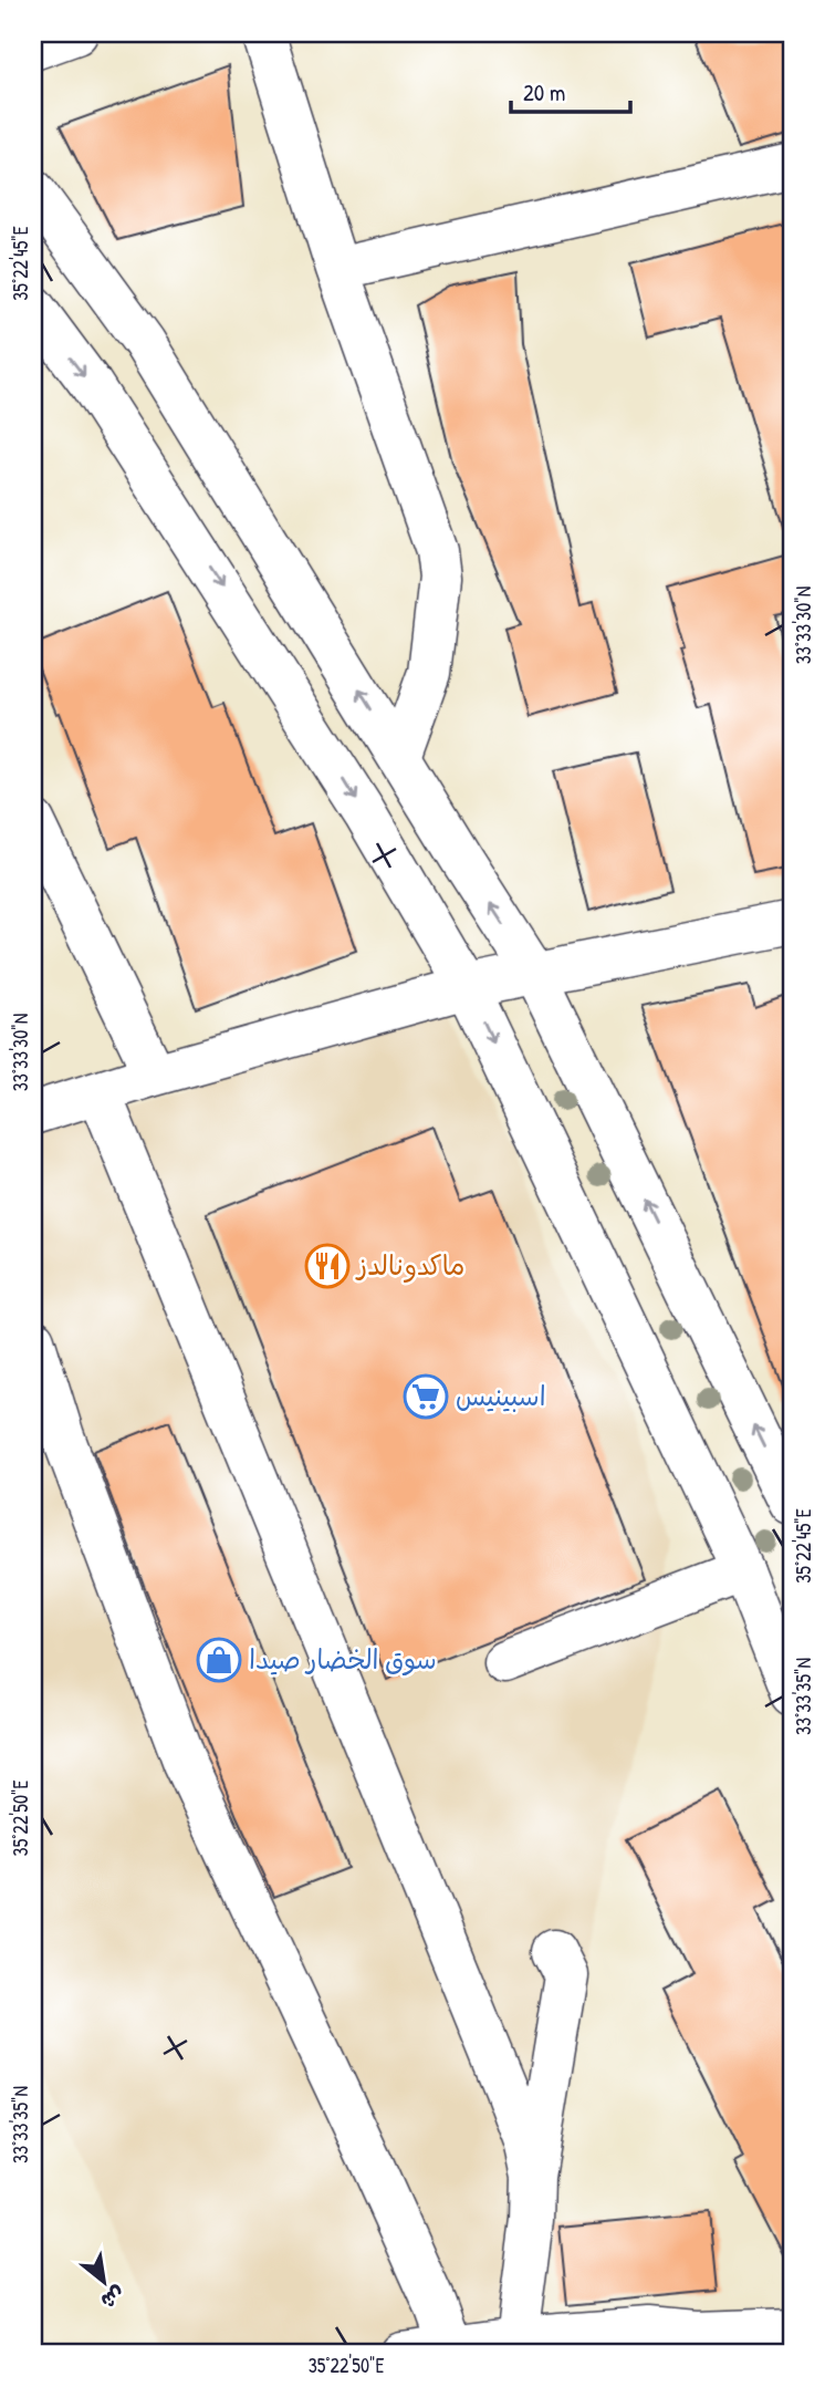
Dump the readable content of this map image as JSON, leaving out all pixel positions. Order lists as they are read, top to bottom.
{
  "places": {
    "restaurant": ["ماكدونالدز"],
    "supermarket": ["اسبينيس"],
    "shop": ["سوق الخضار صيدا"]
  },
  "scale_bar": "20 m",
  "north": "bottom right",
  "coordinates": [
    "35°22'45\"E",
    "33°33'30\"N",
    "33°33'35\"N",
    "35°22'50\"E"
  ]
}
